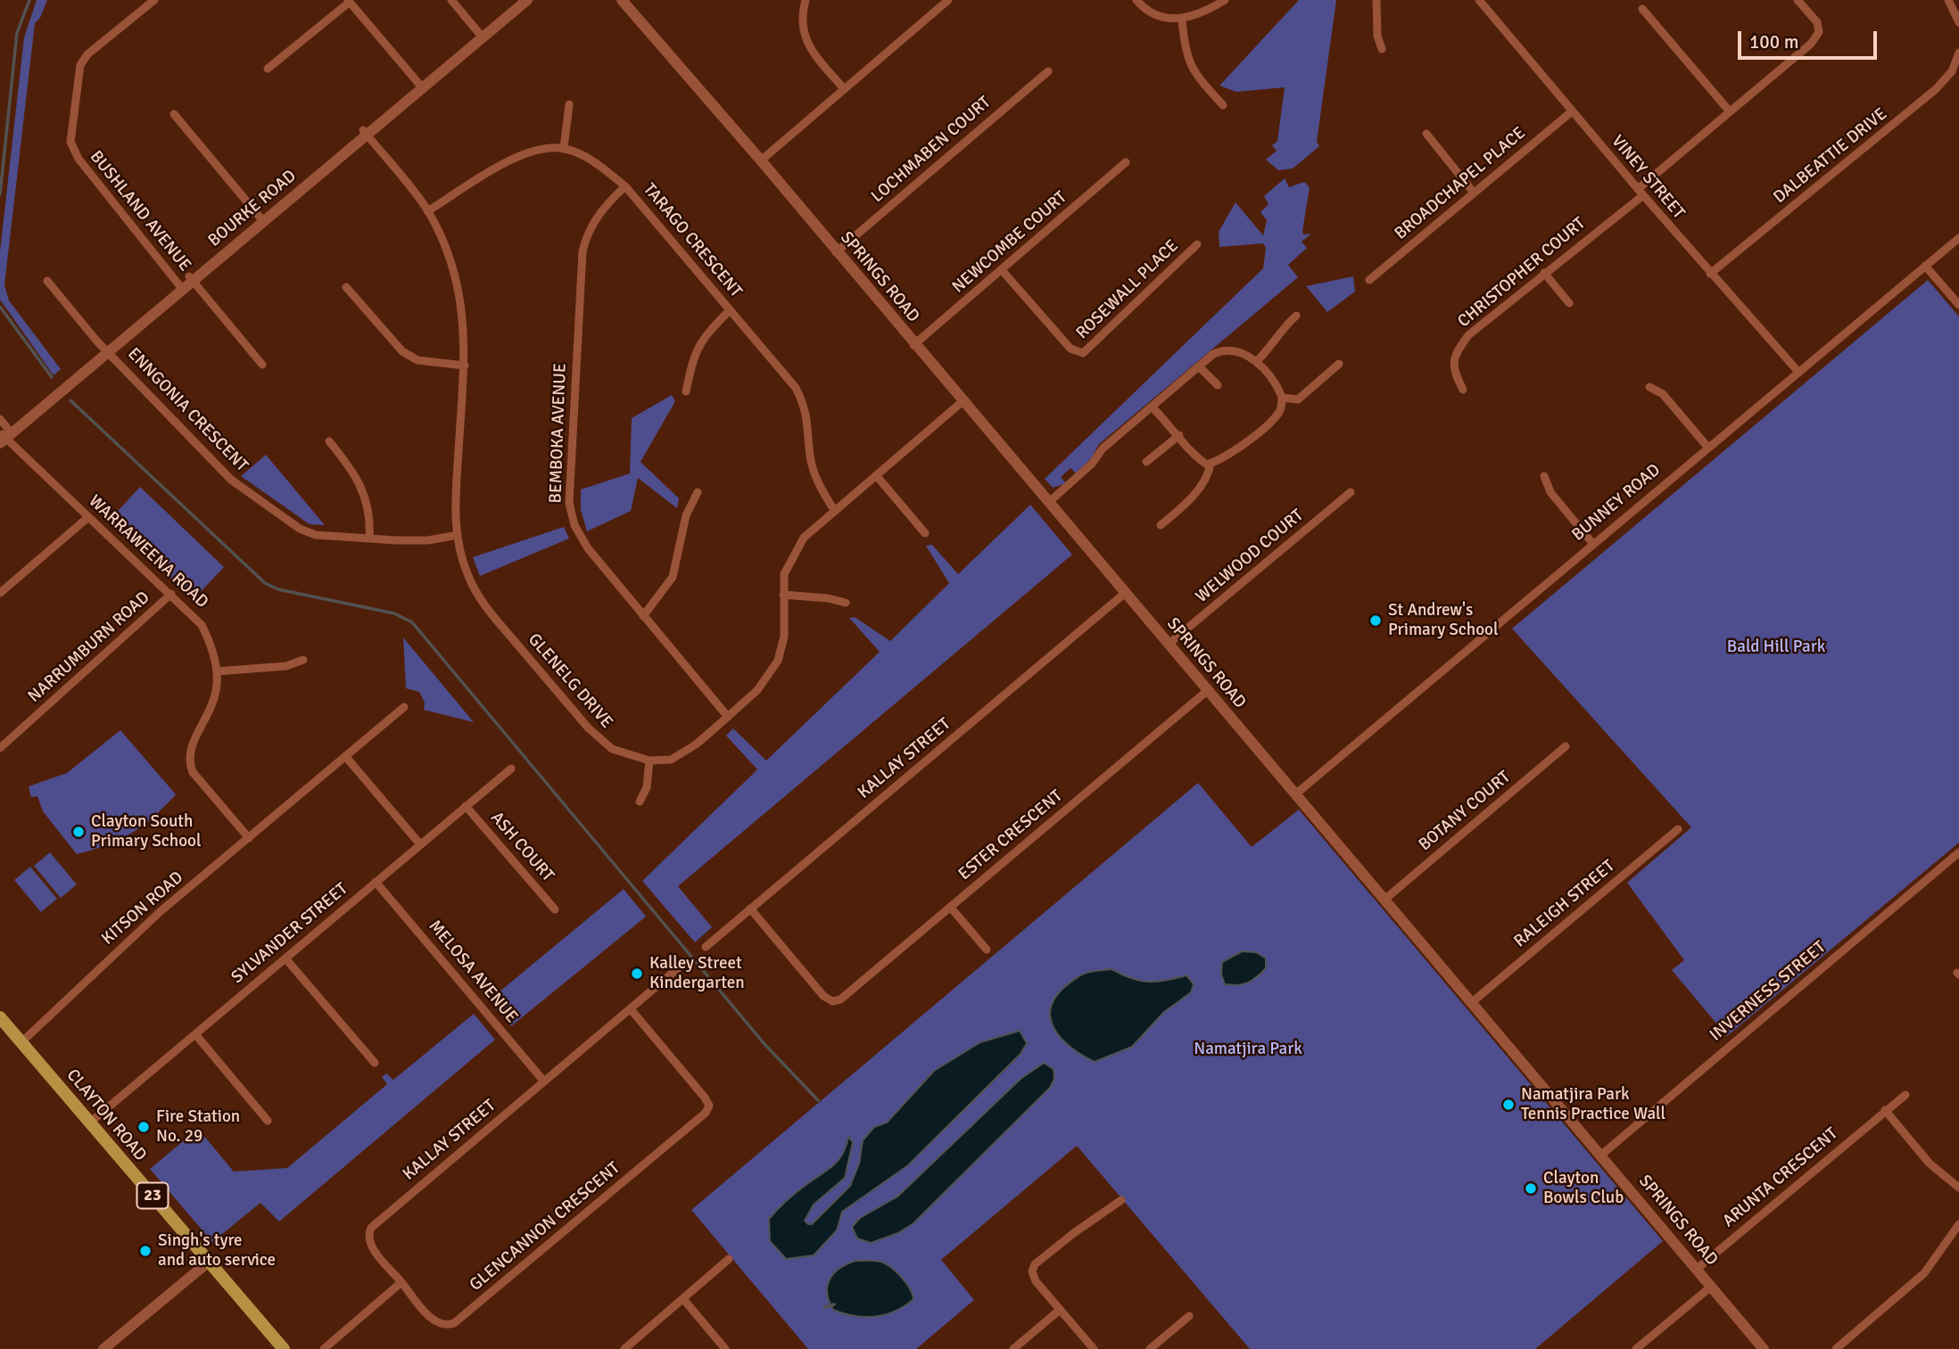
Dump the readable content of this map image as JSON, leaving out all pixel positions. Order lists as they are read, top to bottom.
{
  "streets": {
    "main road": [
      "BOURKE ROAD",
      "SPRINGS ROAD",
      "CLAYTON ROAD",
      "23"
    ],
    "street": [
      "LOCHMABEN COURT",
      "DALBEATTIE DRIVE",
      "VINEY STREET",
      "BROADCHAPEL PLACE",
      "BUSHLAND AVENUE",
      "TARAGO CRESCENT",
      "NEWCOMBE COURT",
      "CHRISTOPHER COURT",
      "ROSEWALL PLACE",
      "ENNGONIA CRESCENT",
      "BEMBOKA AVENUE",
      "BUNNEY ROAD",
      "WARRAWEENA ROAD",
      "WELWOOD COURT",
      "NARRUMBURN ROAD",
      "GLENELG DRIVE",
      "KALLAY STREET",
      "BOTANY COURT",
      "ESTER CRESCENT",
      "ASH COURT",
      "RALEIGH STREET",
      "KITSON ROAD",
      "SYLVANDER STREET",
      "MELOSA AVENUE",
      "INVERNESS STREET",
      "ARUNTA CRESCENT",
      "GLENCANNON CRESCENT"
    ]
  },
  "crossings": [
    ["LOCHMABEN COURT", "SPRINGS ROAD"],
    ["DALBEATTIE DRIVE", "VINEY STREET"],
    ["VINEY STREET", "BROADCHAPEL PLACE"],
    ["VINEY STREET", "CHRISTOPHER COURT"],
    ["VINEY STREET", "BUNNEY ROAD"],
    ["BOURKE ROAD", "BUSHLAND AVENUE"],
    ["BOURKE ROAD", "ENNGONIA CRESCENT"],
    ["BOURKE ROAD", "WARRAWEENA ROAD"],
    ["BOURKE ROAD", "GLENELG DRIVE"],
    ["TARAGO CRESCENT", "BEMBOKA AVENUE"],
    ["TARAGO CRESCENT", "GLENELG DRIVE"],
    ["NEWCOMBE COURT", "SPRINGS ROAD"],
    ["NEWCOMBE COURT", "ROSEWALL PLACE"],
    ["SPRINGS ROAD", "BUNNEY ROAD"],
    ["SPRINGS ROAD", "WELWOOD COURT"],
    ["SPRINGS ROAD", "GLENELG DRIVE"],
    ["SPRINGS ROAD", "KALLAY STREET"],
    ["SPRINGS ROAD", "BOTANY COURT"],
    ["SPRINGS ROAD", "ESTER CRESCENT"],
    ["SPRINGS ROAD", "RALEIGH STREET"],
    ["SPRINGS ROAD", "INVERNESS STREET"],
    ["SPRINGS ROAD", "ARUNTA CRESCENT"],
    ["ENNGONIA CRESCENT", "GLENELG DRIVE"],
    ["BEMBOKA AVENUE", "GLENELG DRIVE"],
    ["WARRAWEENA ROAD", "NARRUMBURN ROAD"],
    ["WARRAWEENA ROAD", "KITSON ROAD"],
    ["KALLAY STREET", "ESTER CRESCENT"],
    ["KALLAY STREET", "MELOSA AVENUE"],
    ["KALLAY STREET", "GLENCANNON CRESCENT"],
    ["ASH COURT", "SYLVANDER STREET"],
    ["KITSON ROAD", "CLAYTON ROAD"],
    ["SYLVANDER STREET", "MELOSA AVENUE"],
    ["SYLVANDER STREET", "CLAYTON ROAD"]
  ],
  "parks": ["Bald Hill Park", "Namatjira Park"],
  "places": [
    "St Andrew's Primary School",
    "Clayton South Primary School",
    "Kalley Street Kindergarten",
    "Namatjira Park Tennis Practice Wall",
    "Fire Station No. 29",
    "Clayton Bowls Club",
    "Singh's tyre and auto service"
  ],
  "scale_bar": "100 m"
}
